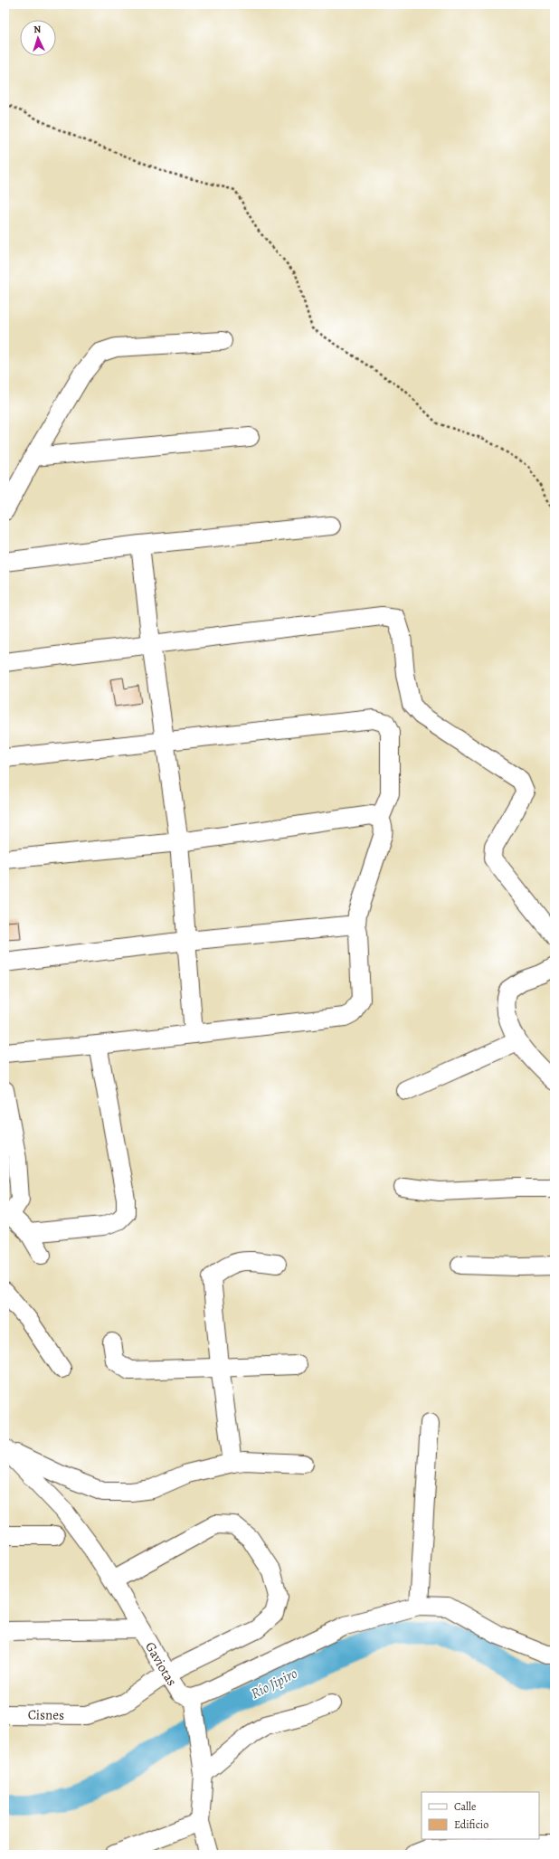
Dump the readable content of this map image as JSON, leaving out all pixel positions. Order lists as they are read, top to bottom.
{
  "streets": {
    "street": ["Gaviotas", "Cisnes"]
  },
  "crossings": [
    ["Gaviotas", "Cisnes"]
  ],
  "water": ["Río Jipiro"],
  "legend": ["Calle", "Edificio"],
  "north": "top"
}
